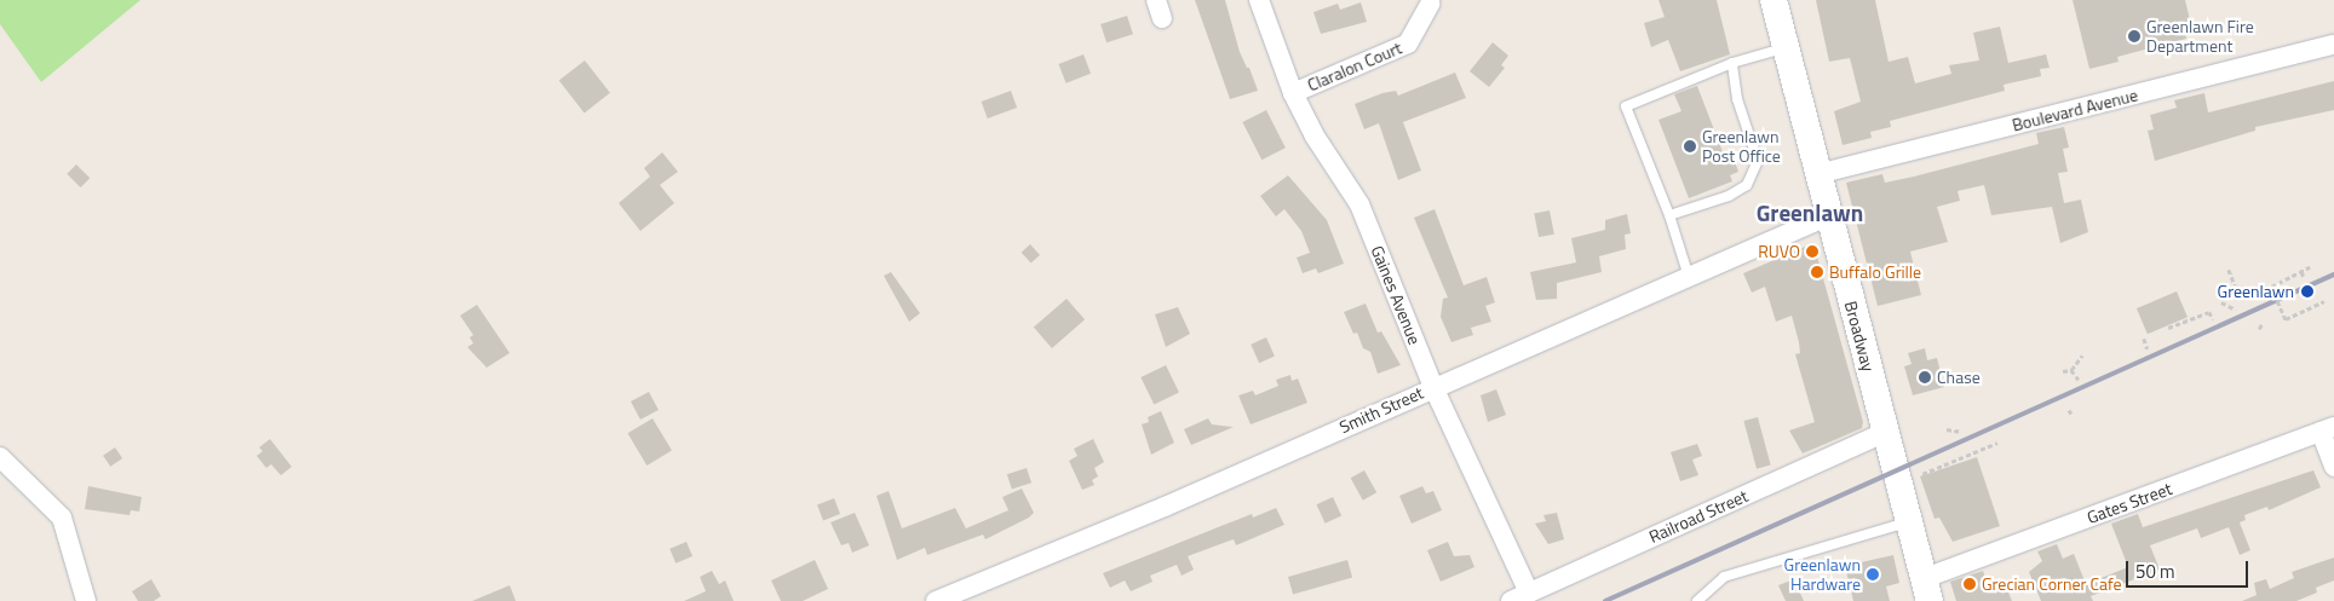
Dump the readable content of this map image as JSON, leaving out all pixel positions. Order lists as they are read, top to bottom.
{
  "streets": {
    "main road": ["Broadway"],
    "street": [
      "Claralon Court",
      "Boulevard Avenue",
      "Gaines Avenue",
      "Smith Street",
      "Gates Street",
      "Railroad Street"
    ]
  },
  "crossings": [
    ["Claralon Court", "Gaines Avenue"],
    ["Boulevard Avenue", "Broadway"],
    ["Gaines Avenue", "Smith Street"],
    ["Gaines Avenue", "Railroad Street"],
    ["Broadway", "Smith Street"],
    ["Broadway", "Gates Street"],
    ["Broadway", "Railroad Street"]
  ],
  "districts": ["Greenlawn"],
  "places": [
    "Greenlawn Fire Department",
    "Greenlawn Post Office",
    "RUVO",
    "Buffalo Grille",
    "Greenlawn",
    "Chase",
    "Greenlawn Hardware",
    "Grecian Corner Cafe"
  ],
  "scale_bar": "50 m"
}
